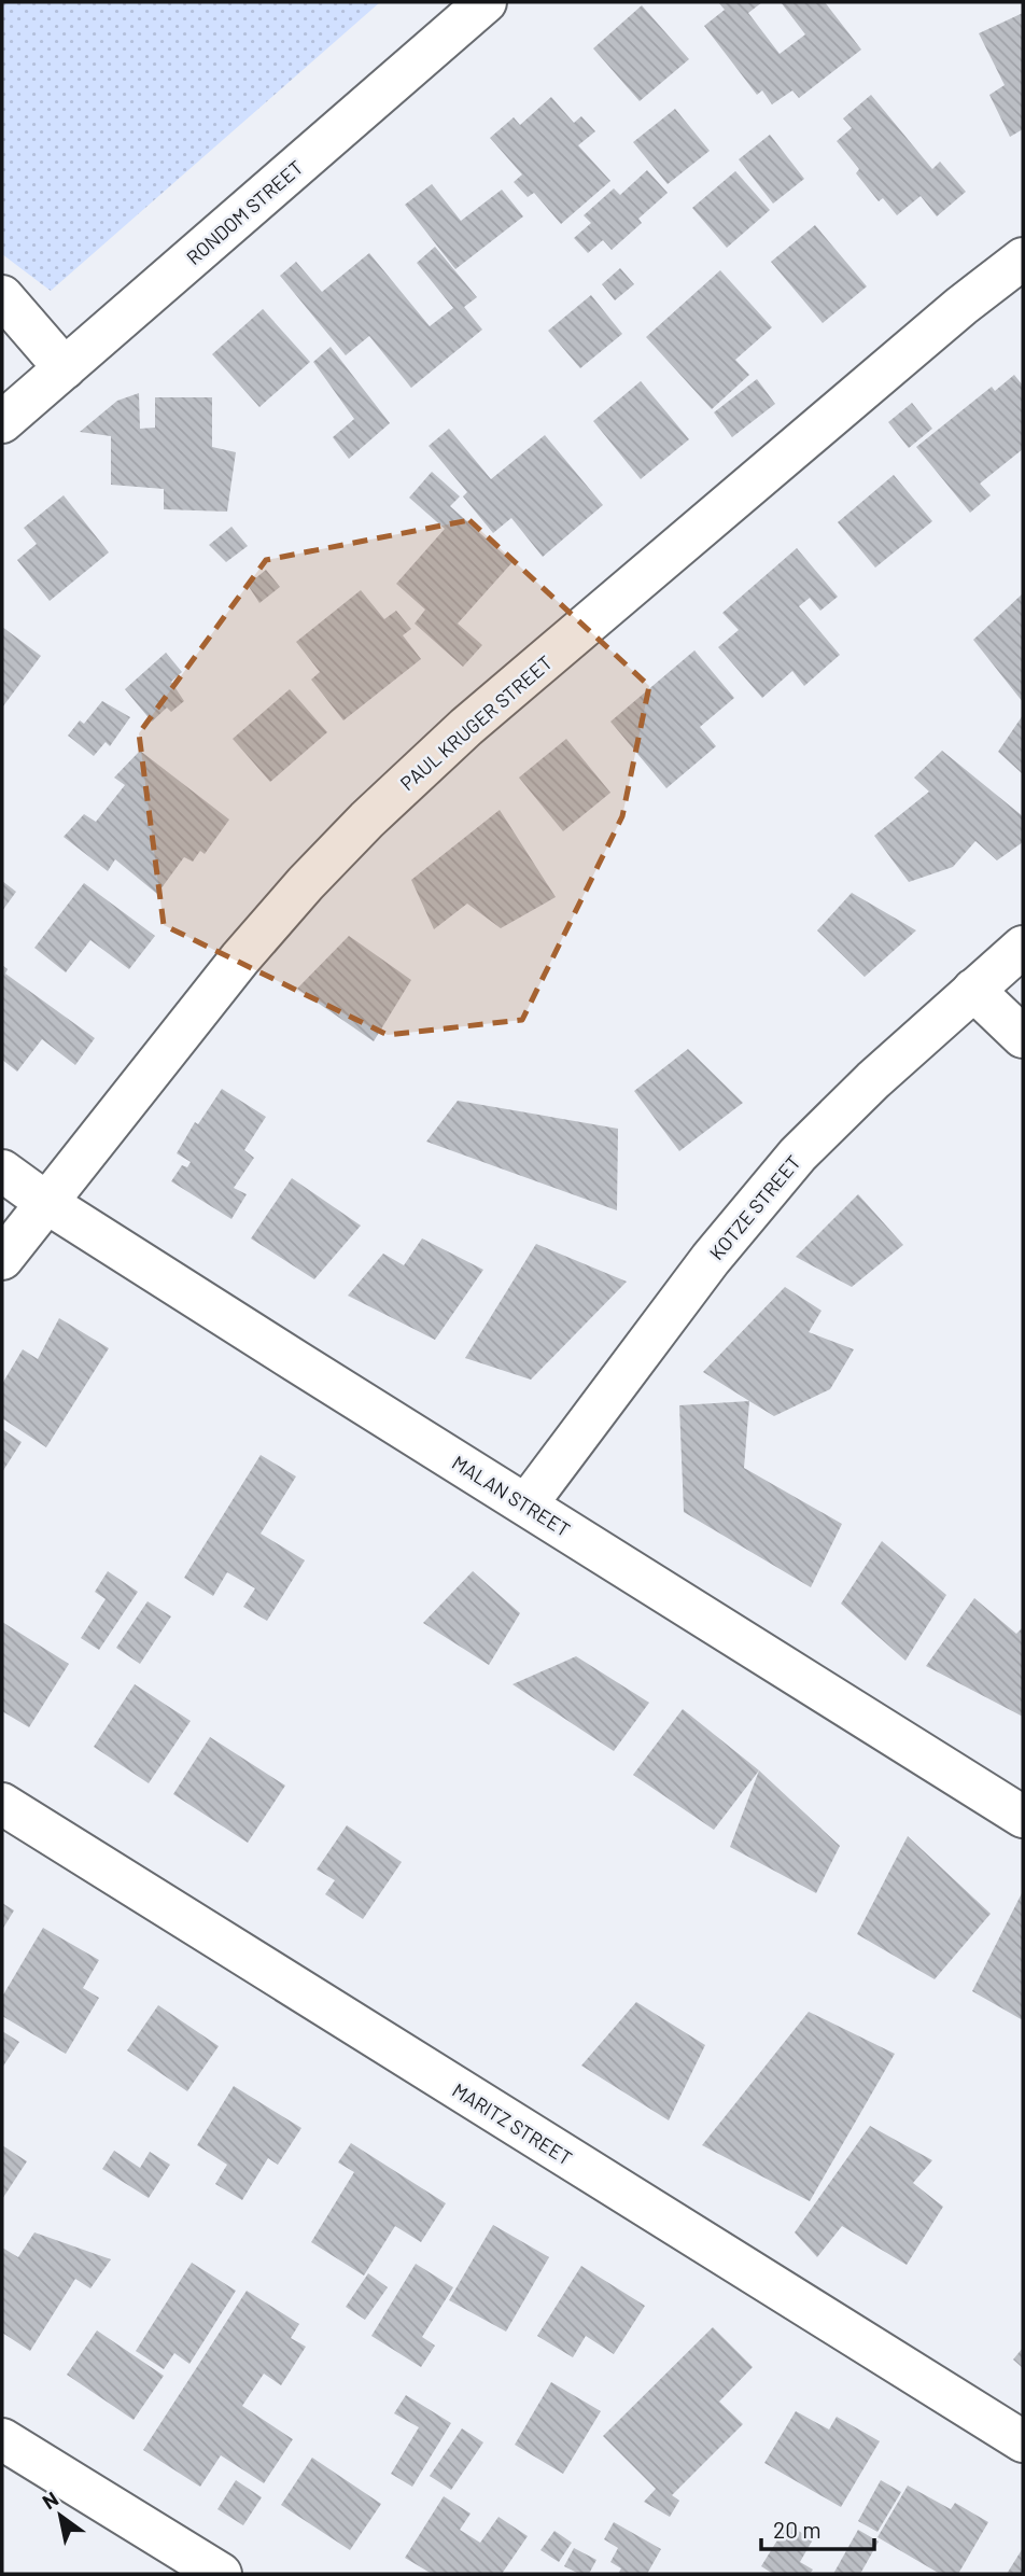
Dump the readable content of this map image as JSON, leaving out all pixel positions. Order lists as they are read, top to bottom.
{
  "streets": {
    "street": [
      "RONDOM STREET",
      "PAUL KRUGER STREET",
      "KOTZE STREET",
      "MALAN STREET",
      "MARITZ STREET"
    ]
  },
  "crossings": [
    ["PAUL KRUGER STREET", "MALAN STREET"],
    ["KOTZE STREET", "MALAN STREET"]
  ],
  "scale_bar": "20 m",
  "north": "top left"
}
